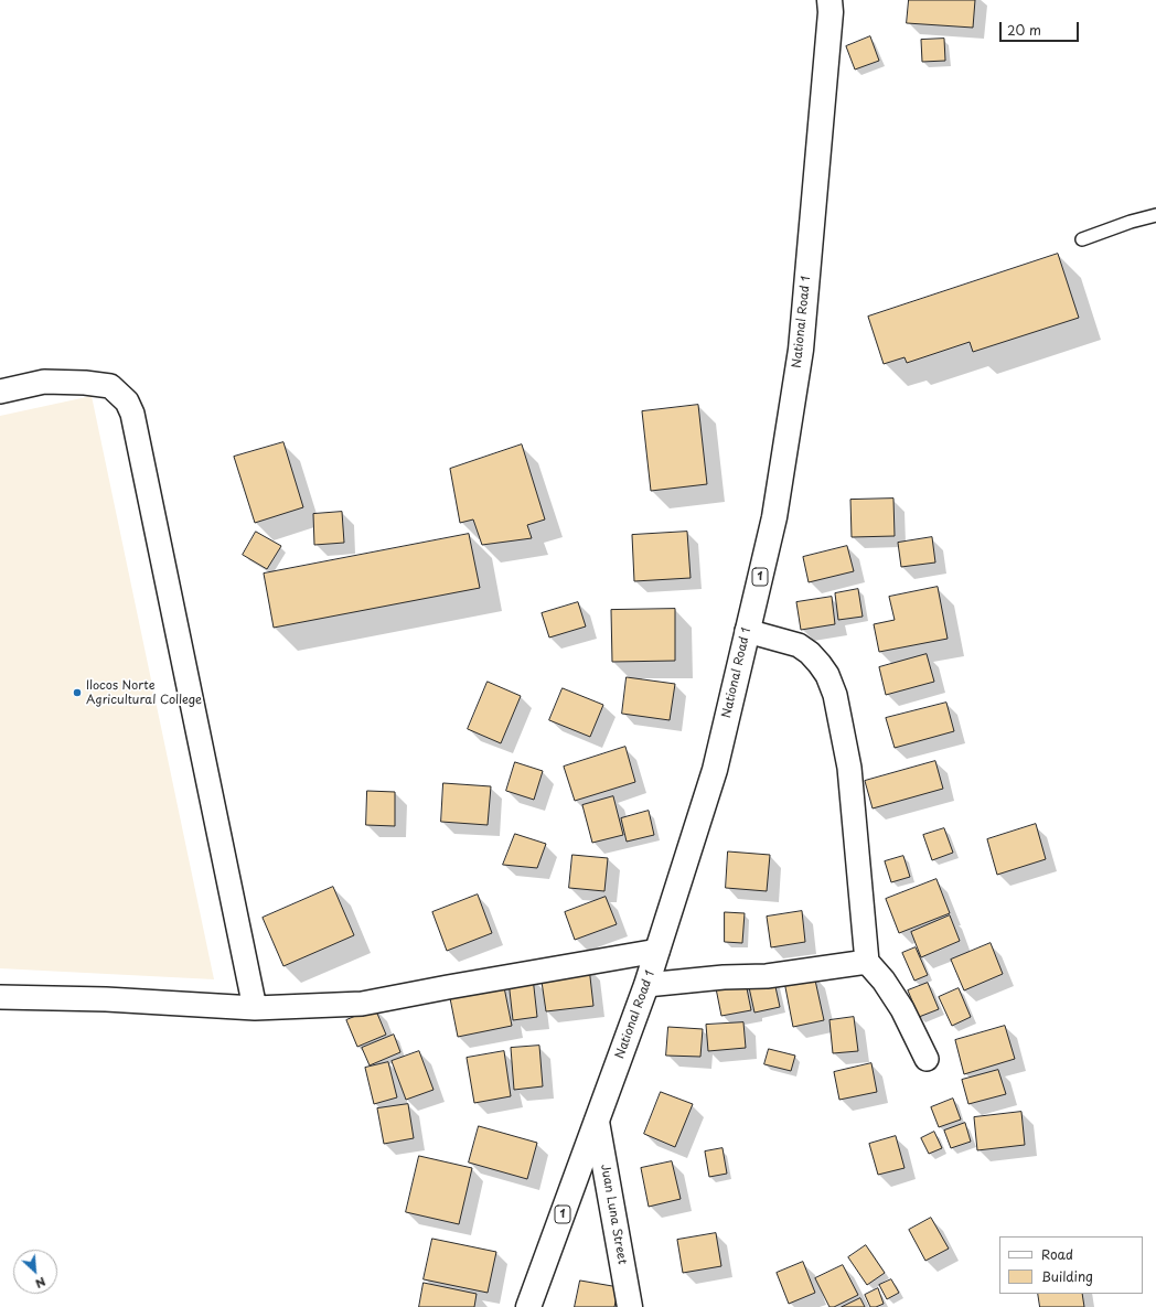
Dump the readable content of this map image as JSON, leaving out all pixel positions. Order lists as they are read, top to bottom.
{
  "streets": {
    "main road": ["National Road 1", "1", "Juan Luna Street"]
  },
  "crossings": [
    ["National Road 1", "Juan Luna Street"]
  ],
  "places": ["Ilocos Norte Agricultural College"],
  "legend": ["Road", "Building"],
  "scale_bar": "20 m",
  "north": "bottom right"
}
